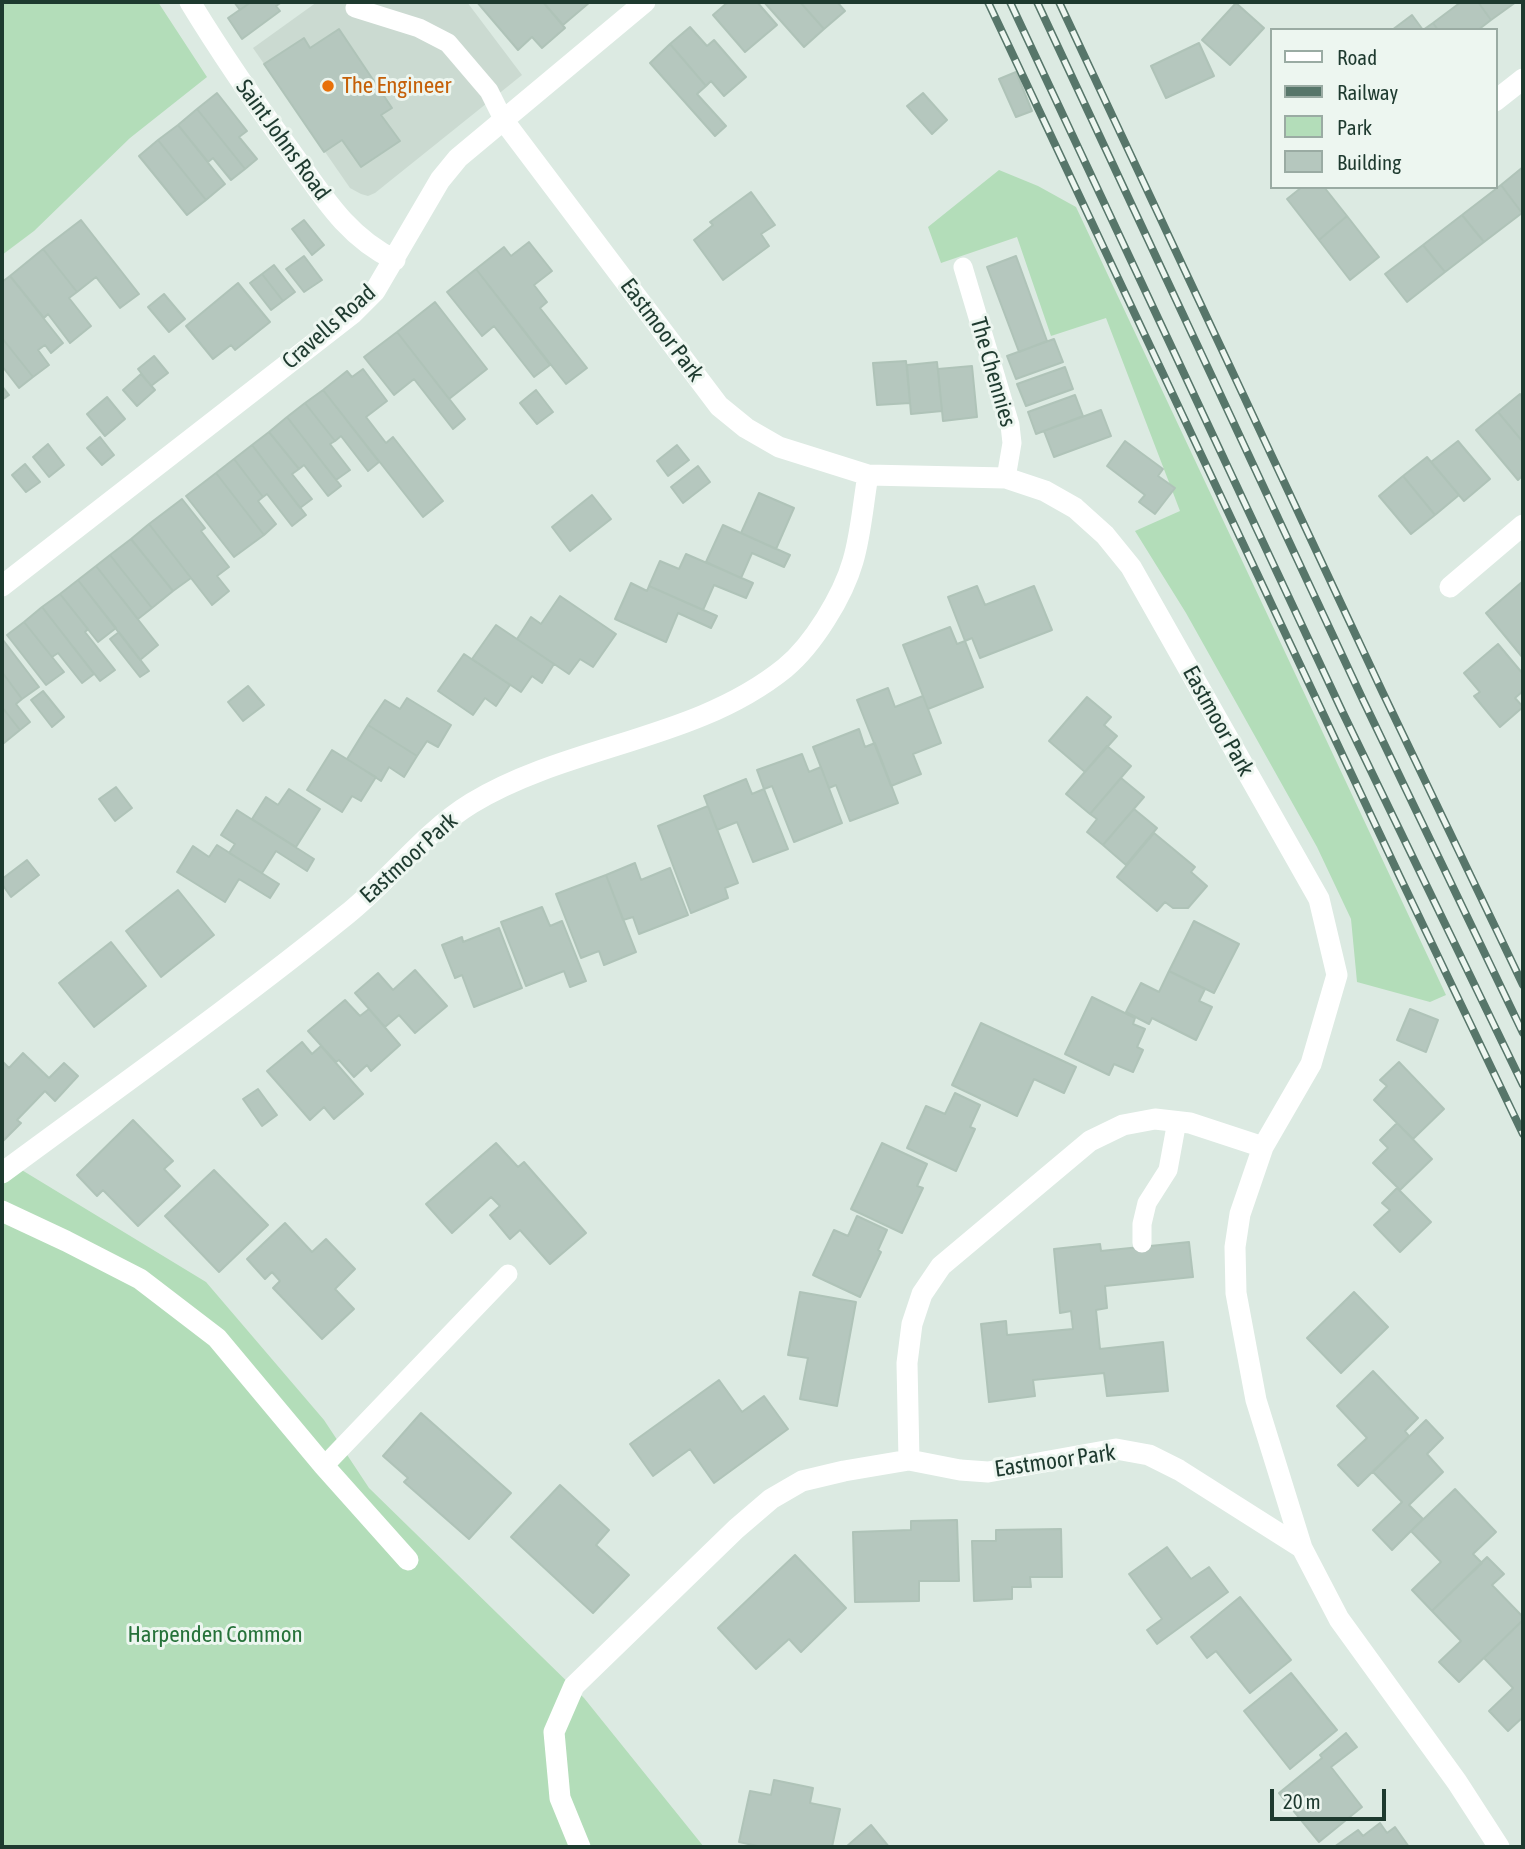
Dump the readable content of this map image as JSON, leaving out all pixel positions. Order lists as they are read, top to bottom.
{
  "streets": {
    "street": ["Saint Johns Road", "Cravells Road", "Eastmoor Park"],
    "lane": ["The Chennies"]
  },
  "crossings": [
    ["Saint Johns Road", "Cravells Road"],
    ["Cravells Road", "Eastmoor Park"],
    ["Eastmoor Park", "The Chennies"]
  ],
  "parks": ["Harpenden Common"],
  "places": ["The Engineer"],
  "legend": [
    "Road",
    "Railway",
    "Park",
    "Building"
  ],
  "scale_bar": "20 m"
}
